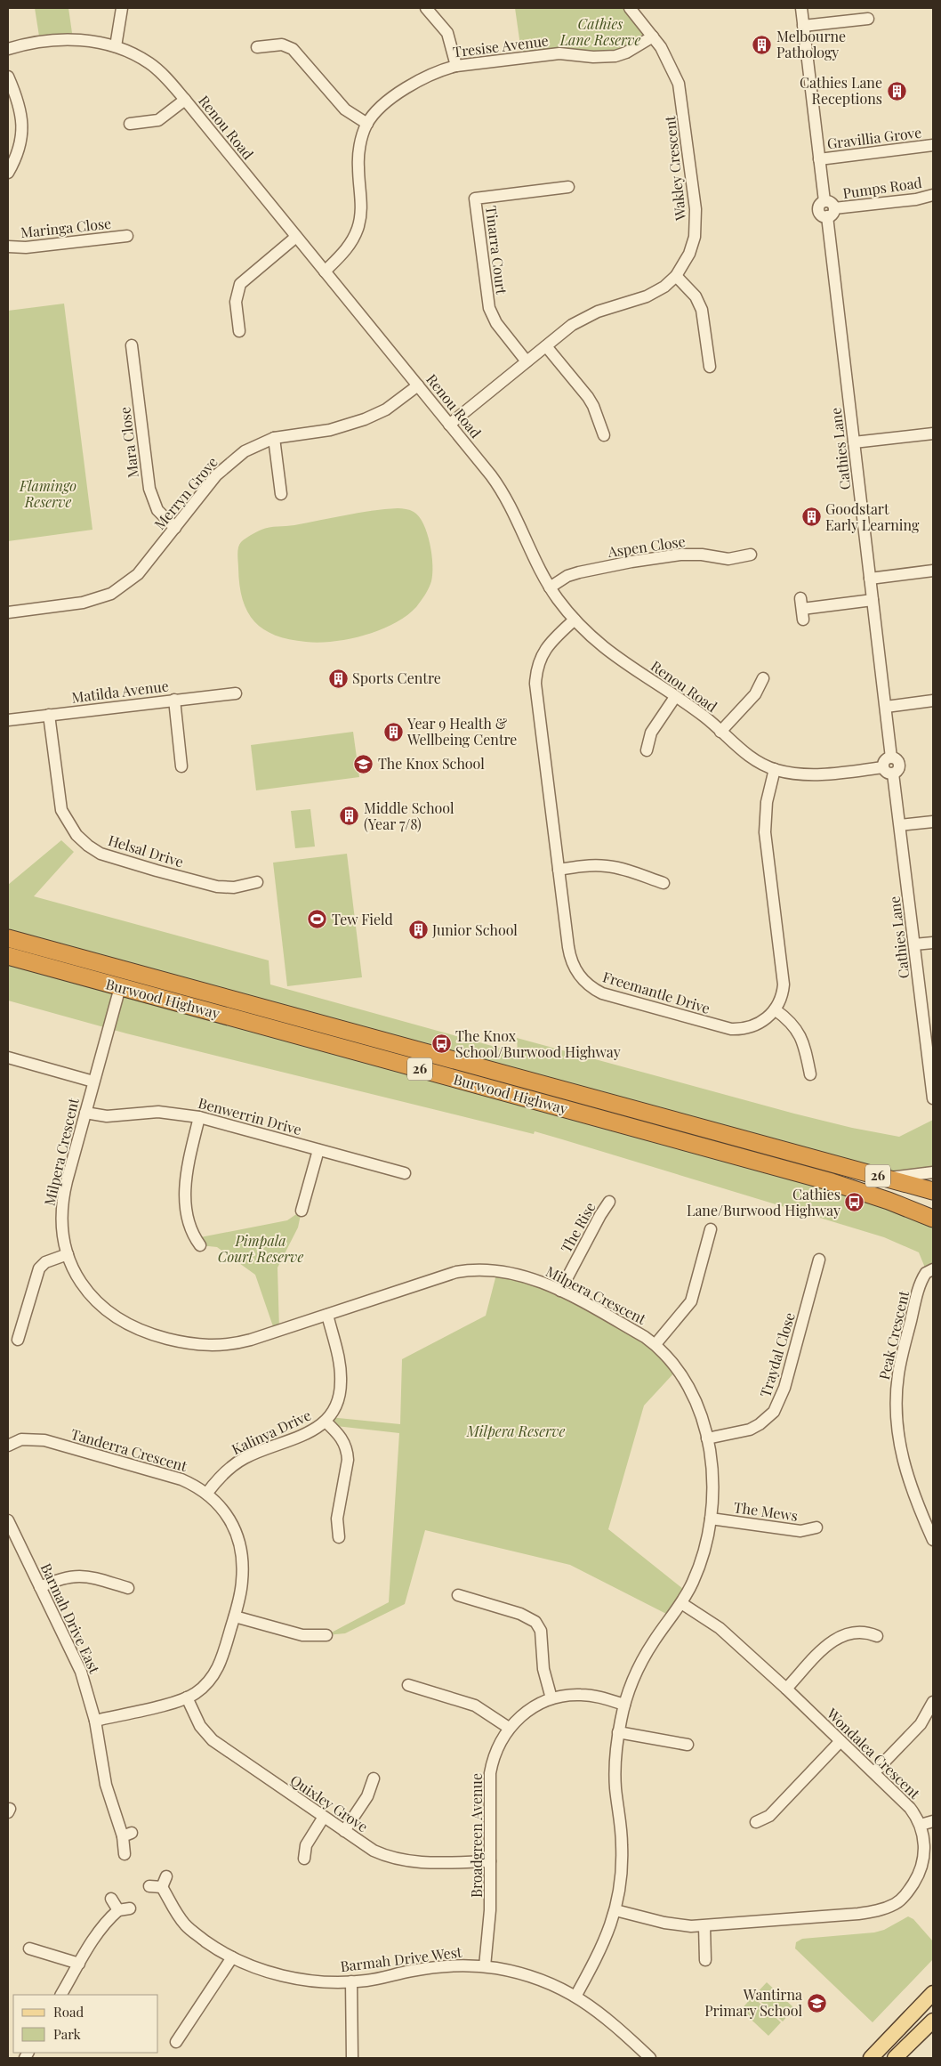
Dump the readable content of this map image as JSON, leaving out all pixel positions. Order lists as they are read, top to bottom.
{
  "streets": {
    "highway": ["Burwood Highway", "26"],
    "street": [
      "Tresise Avenue",
      "Renou Road",
      "Gravillia Grove",
      "Wakley Crescent",
      "Pumps Road",
      "Maringa Close",
      "Tinarra Court",
      "Mara Close",
      "Cathies Lane",
      "Merryn Grove",
      "Aspen Close",
      "Matilda Avenue",
      "Helsal Drive",
      "Freemantle Drive",
      "Benwerrin Drive",
      "Milpera Crescent",
      "The Rise",
      "Peak Crescent",
      "Traydal Close",
      "Kalinya Drive",
      "Tanderra Crescent",
      "The Mews",
      "Barmah Drive East",
      "Wondalea Crescent",
      "Quixley Grove",
      "Broadgreen Avenue",
      "Barmah Drive West"
    ]
  },
  "crossings": [
    ["Tresise Avenue", "Renou Road"],
    ["Tresise Avenue", "Wakley Crescent"],
    ["Renou Road", "Wakley Crescent"],
    ["Renou Road", "Cathies Lane"],
    ["Renou Road", "Merryn Grove"],
    ["Renou Road", "Aspen Close"],
    ["Renou Road", "Freemantle Drive"],
    ["Wakley Crescent", "Tinarra Court"],
    ["Pumps Road", "Cathies Lane"],
    ["Mara Close", "Merryn Grove"],
    ["Matilda Avenue", "Helsal Drive"],
    ["Burwood Highway", "Milpera Crescent"],
    ["Benwerrin Drive", "Milpera Crescent"],
    ["Milpera Crescent", "The Rise"],
    ["Milpera Crescent", "Traydal Close"],
    ["Milpera Crescent", "Kalinya Drive"],
    ["Milpera Crescent", "The Mews"],
    ["Milpera Crescent", "Wondalea Crescent"],
    ["Milpera Crescent", "Broadgreen Avenue"],
    ["Milpera Crescent", "Barmah Drive West"],
    ["Kalinya Drive", "Tanderra Crescent"],
    ["Tanderra Crescent", "Barmah Drive East"],
    ["Tanderra Crescent", "Quixley Grove"],
    ["Quixley Grove", "Broadgreen Avenue"],
    ["Broadgreen Avenue", "Barmah Drive West"]
  ],
  "parks": [
    "Cathies Lane Reserve",
    "Flamingo Reserve",
    "Pimpala Court Reserve",
    "Milpera Reserve"
  ],
  "places": {
    "building": [
      "Melbourne Pathology",
      "Cathies Lane Receptions",
      "Goodstart Early Learning",
      "Sports Centre",
      "Year 9 Health & Wellbeing Centre",
      "Middle School (Year 7/8)",
      "Junior School"
    ],
    "school or university": ["The Knox School", "Wantirna Primary School"],
    "sports": ["Tew Field"],
    "bus stop": ["The Knox School/Burwood Highway", "Cathies Lane/Burwood Highway"]
  },
  "legend": ["Road", "Park"]
}
